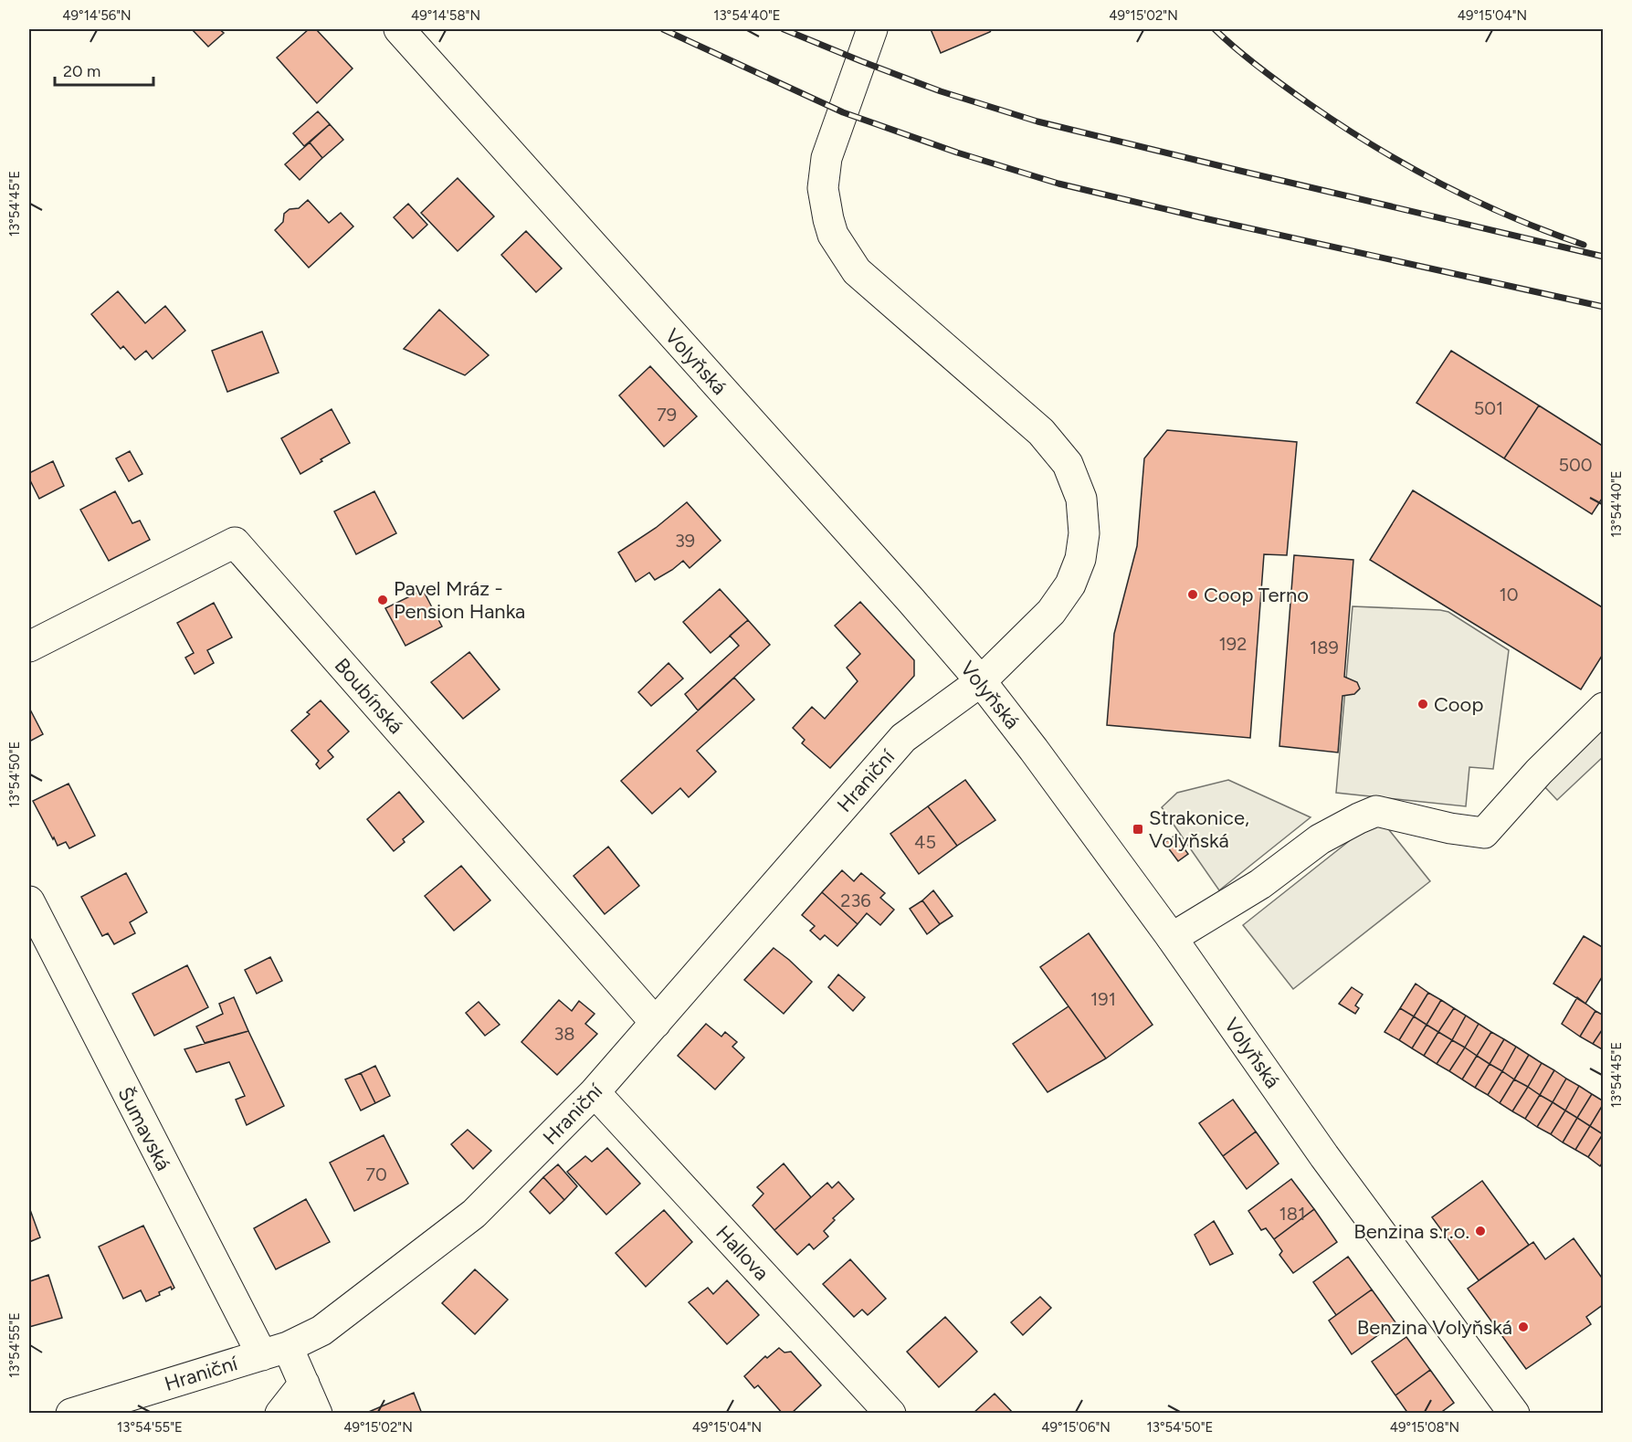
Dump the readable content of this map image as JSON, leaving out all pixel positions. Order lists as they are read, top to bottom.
{
  "streets": {
    "street": [
      "Volyňská",
      "Boubínská",
      "Hraniční",
      "Šumavská",
      "Hallova"
    ]
  },
  "crossings": [
    ["Volyňská", "Hraniční"],
    ["Boubínská", "Hraniční"],
    ["Hraniční", "Šumavská"],
    ["Hraniční", "Hallova"]
  ],
  "places": {
    "other": [
      "Coop Terno",
      "Pavel Mráz - Pension Hanka",
      "Coop",
      "Benzina s.r.o.",
      "Benzina Volyňská"
    ],
    "transit": ["Strakonice, Volyňská"]
  },
  "house_numbers": [
    "501",
    "79",
    "500",
    "39",
    "10",
    "192",
    "189",
    "45",
    "236",
    "191",
    "38",
    "70",
    "181"
  ],
  "scale_bar": "20 m",
  "coordinates": [
    "49°14'56\"N",
    "49°14'58\"N",
    "13°54'40\"E",
    "49°15'02\"N",
    "49°15'04\"N",
    "13°54'45\"E",
    "13°54'50\"E",
    "13°54'55\"E",
    "49°15'06\"N",
    "49°15'08\"N"
  ]
}
